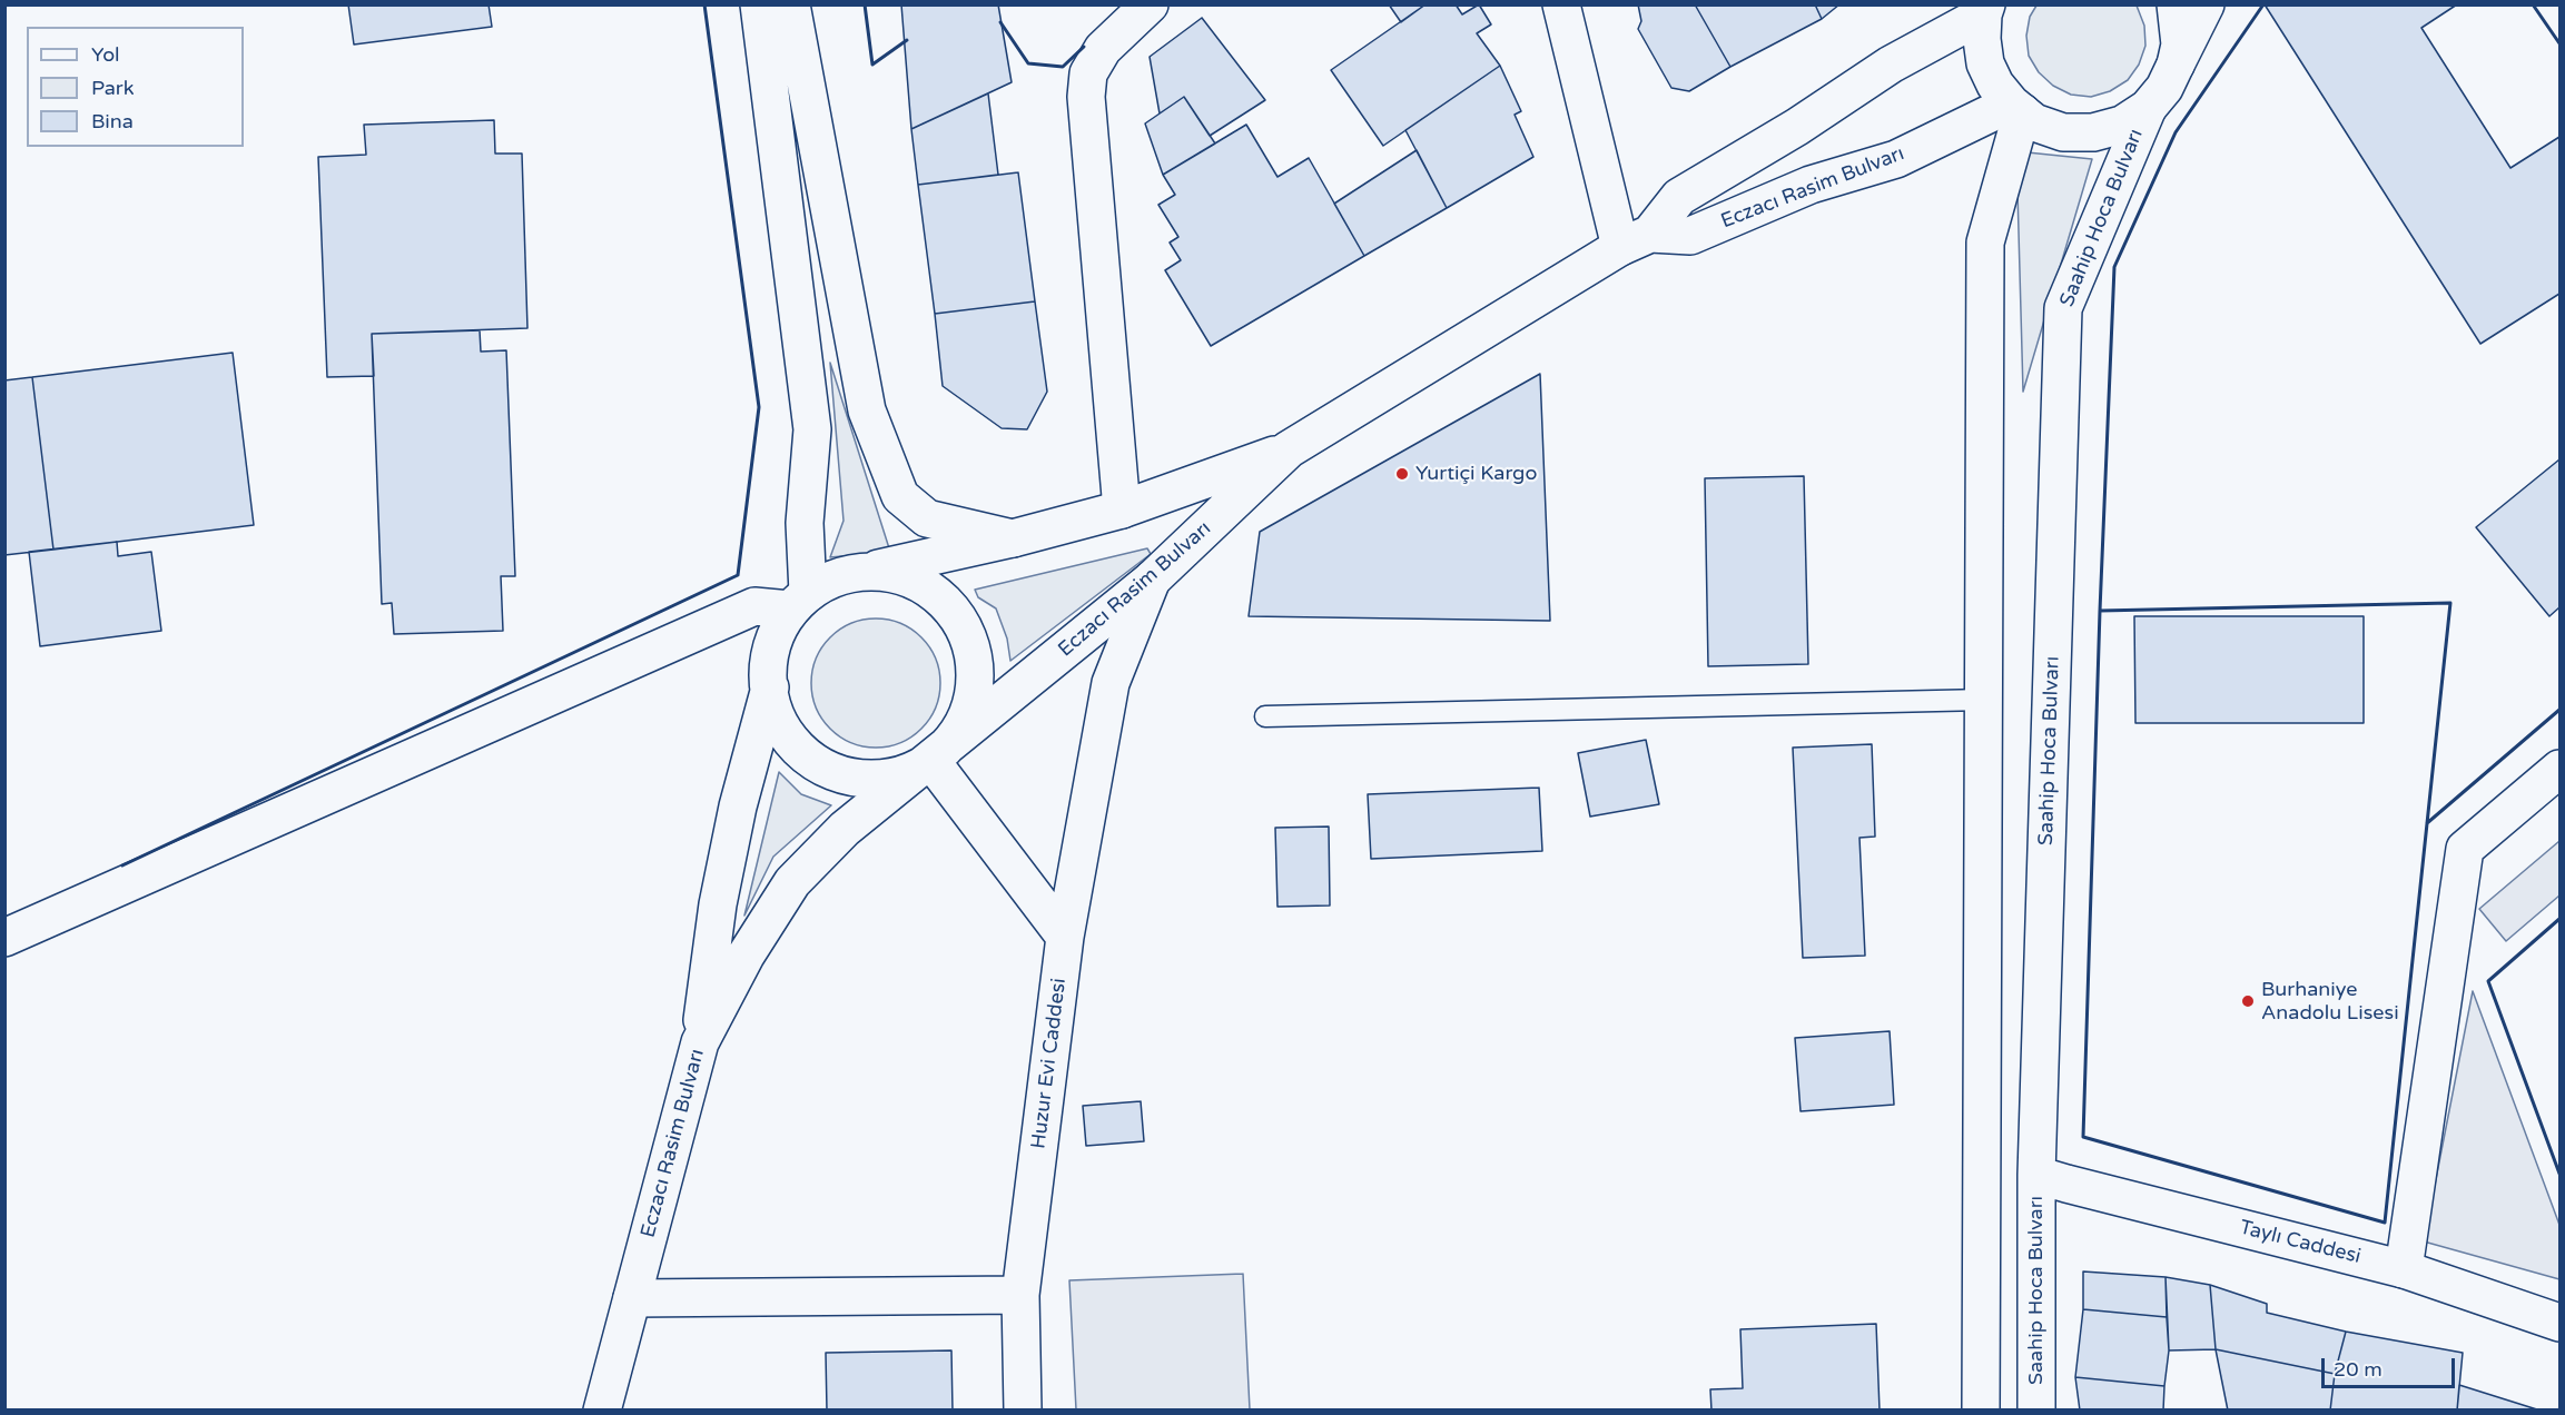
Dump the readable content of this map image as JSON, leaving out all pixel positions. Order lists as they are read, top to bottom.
{
  "streets": {
    "main road": [
      "Eczacı Rasim Bulvarı",
      "Saahip Hoca Bulvarı",
      "Huzur Evi Caddesi",
      "Taylı Caddesi"
    ]
  },
  "crossings": [
    ["Eczacı Rasim Bulvarı", "Huzur Evi Caddesi"],
    ["Saahip Hoca Bulvarı", "Taylı Caddesi"]
  ],
  "places": ["Yurtiçi Kargo", "Burhaniye Anadolu Lisesi"],
  "legend": ["Yol", "Park", "Bina"],
  "scale_bar": "20 m"
}
